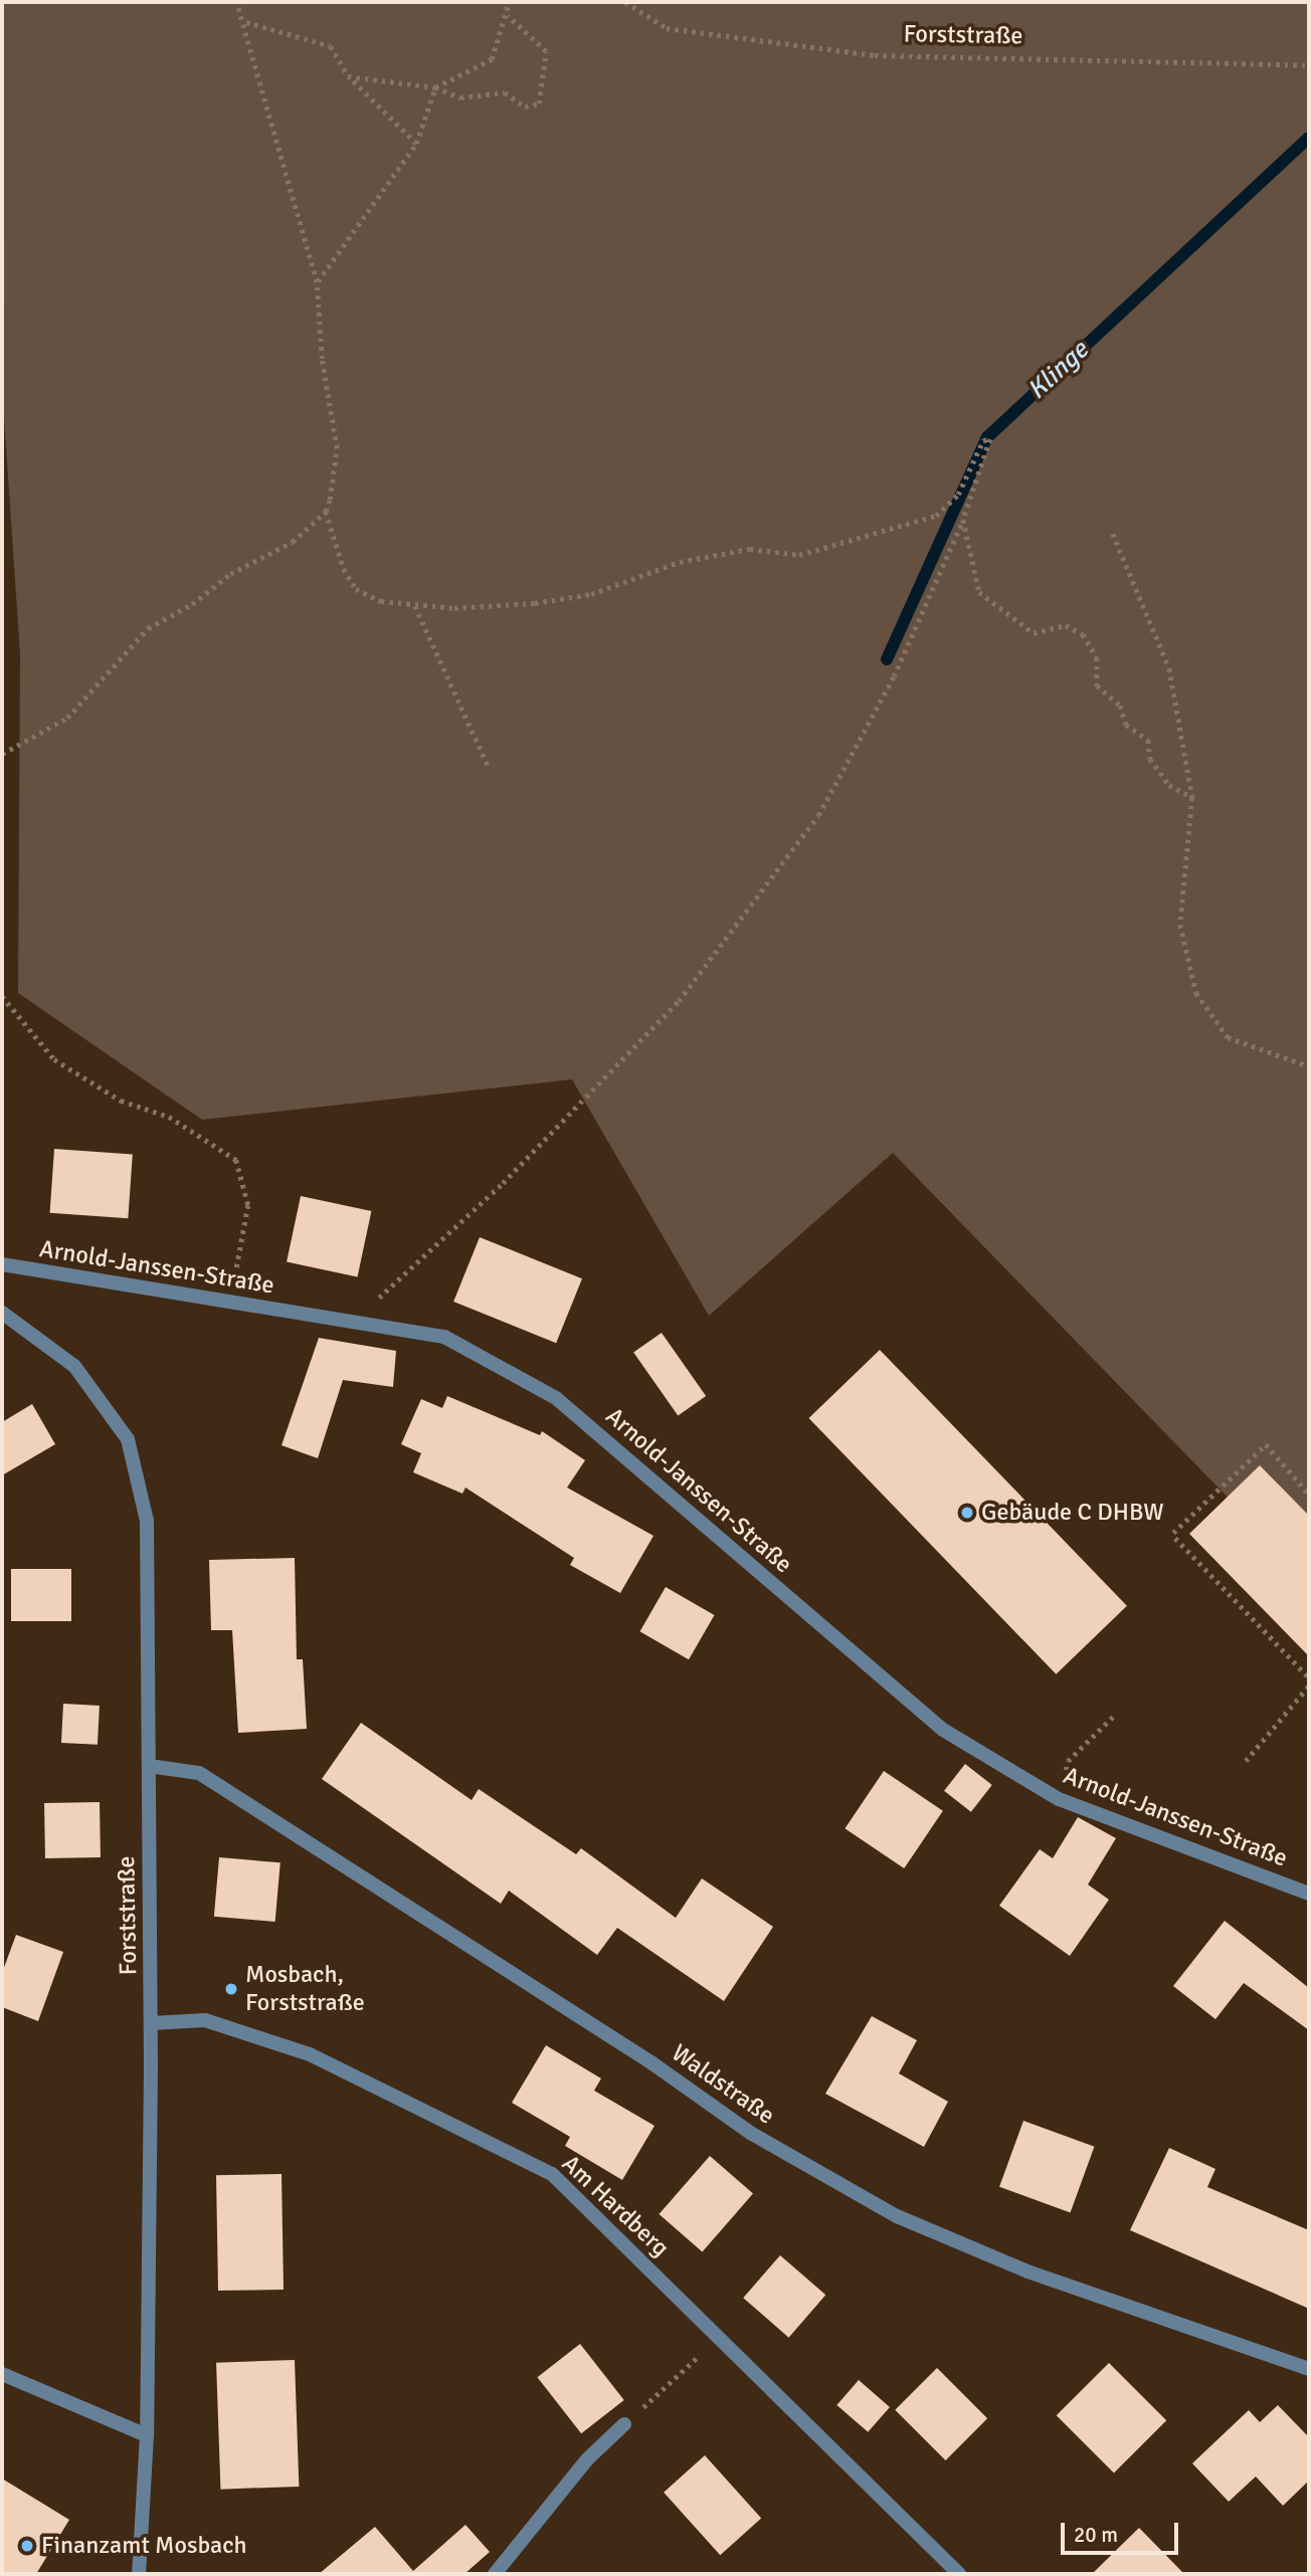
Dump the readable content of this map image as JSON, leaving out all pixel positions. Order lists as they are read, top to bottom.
{
  "streets": {
    "street": [
      "Forststraße",
      "Arnold-Janssen-Straße",
      "Waldstraße",
      "Am Hardberg"
    ]
  },
  "crossings": [
    ["Forststraße", "Waldstraße"],
    ["Forststraße", "Am Hardberg"]
  ],
  "water": ["Klinge"],
  "places": ["Gebäude C DHBW", "Mosbach, Forststraße", "Finanzamt Mosbach"],
  "scale_bar": "20 m"
}
